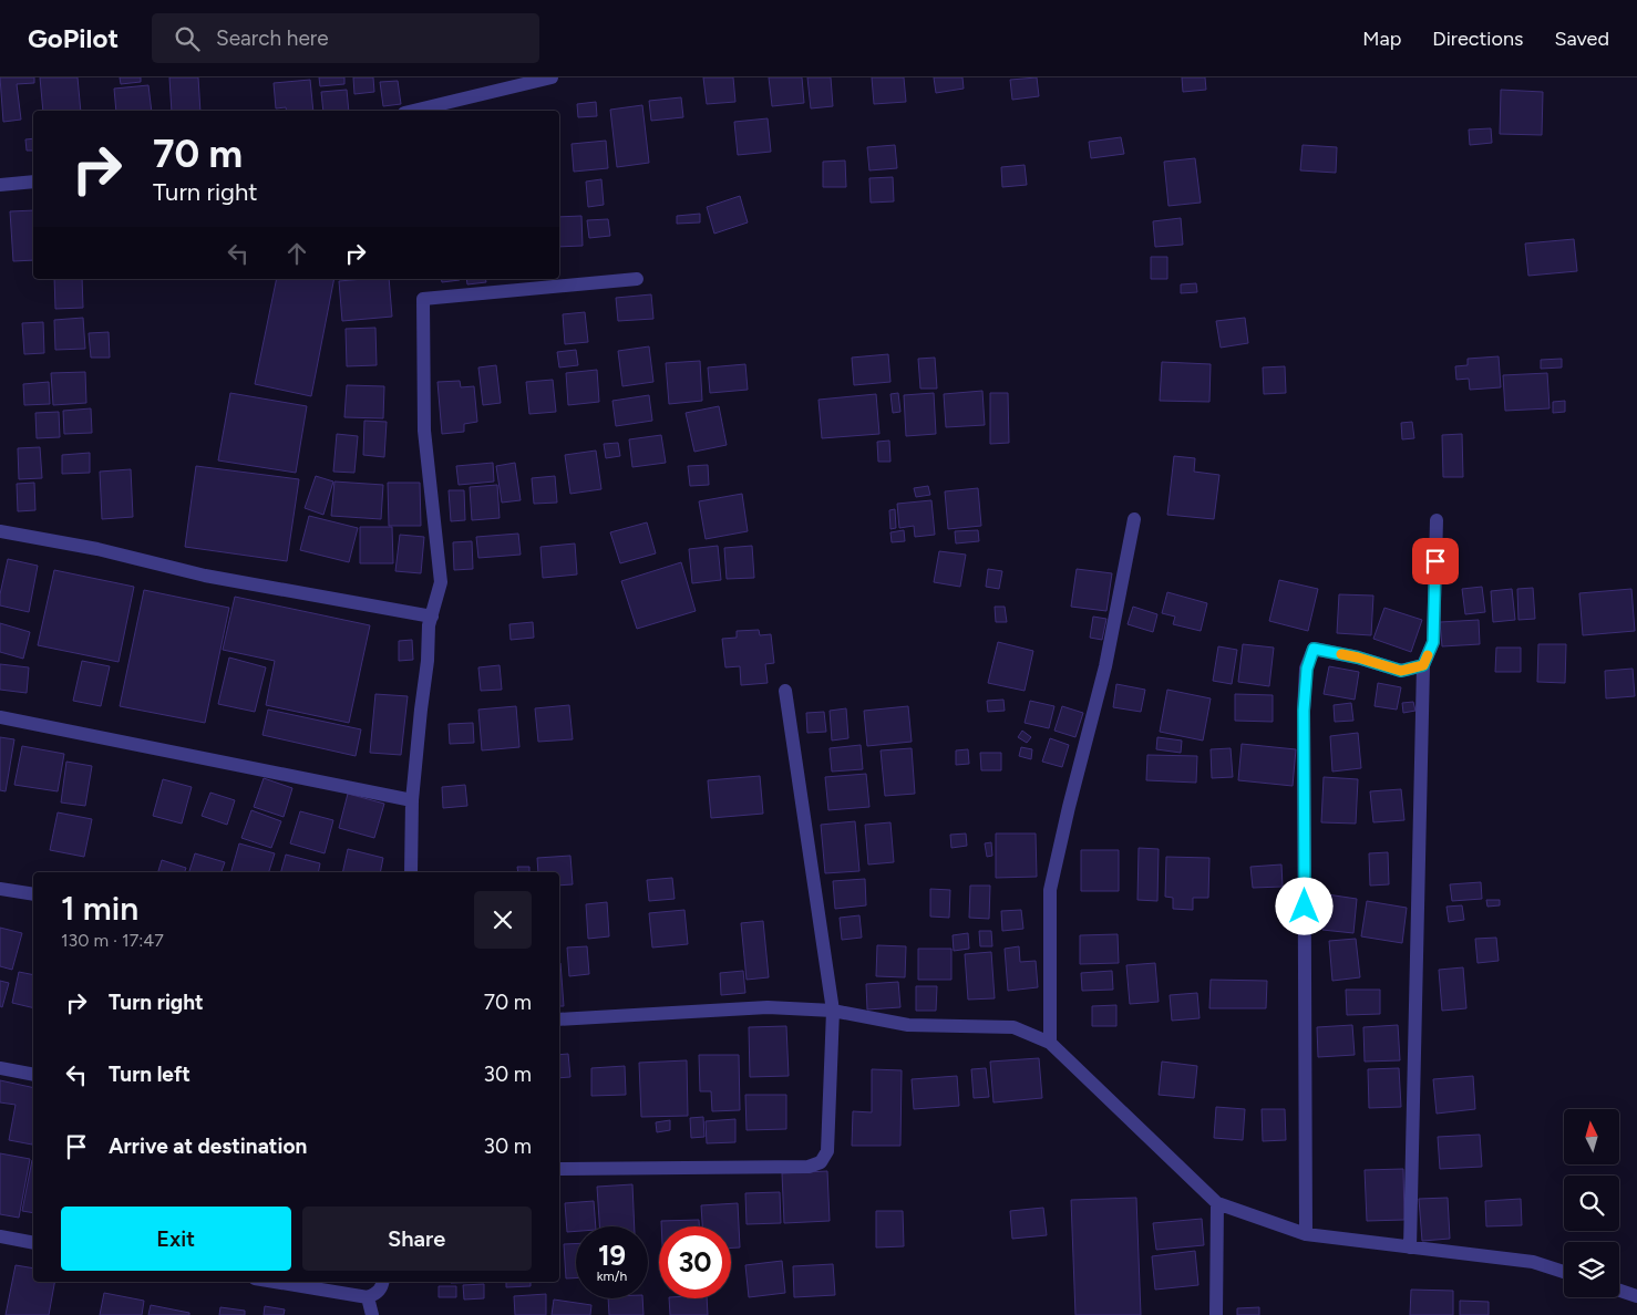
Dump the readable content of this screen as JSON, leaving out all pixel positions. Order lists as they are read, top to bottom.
{
  "north": "top",
  "page": {
    "header": "GoPilot",
    "search": "Search here",
    "nav": ["Map", "Directions", "Saved"],
    "turn": ["70 m", "Turn right"],
    "heading": ["1 min", "130 m · 17:47"],
    "list": [
      {
        "name": "Turn right",
        "value": "70 m"
      },
      {
        "name": "Turn left",
        "value": "30 m"
      },
      {
        "name": "Arrive at destination",
        "value": "30 m"
      }
    ],
    "buttons": ["Exit", "Share"],
    "speed": "19 km/h",
    "limit": "30"
  }
}
